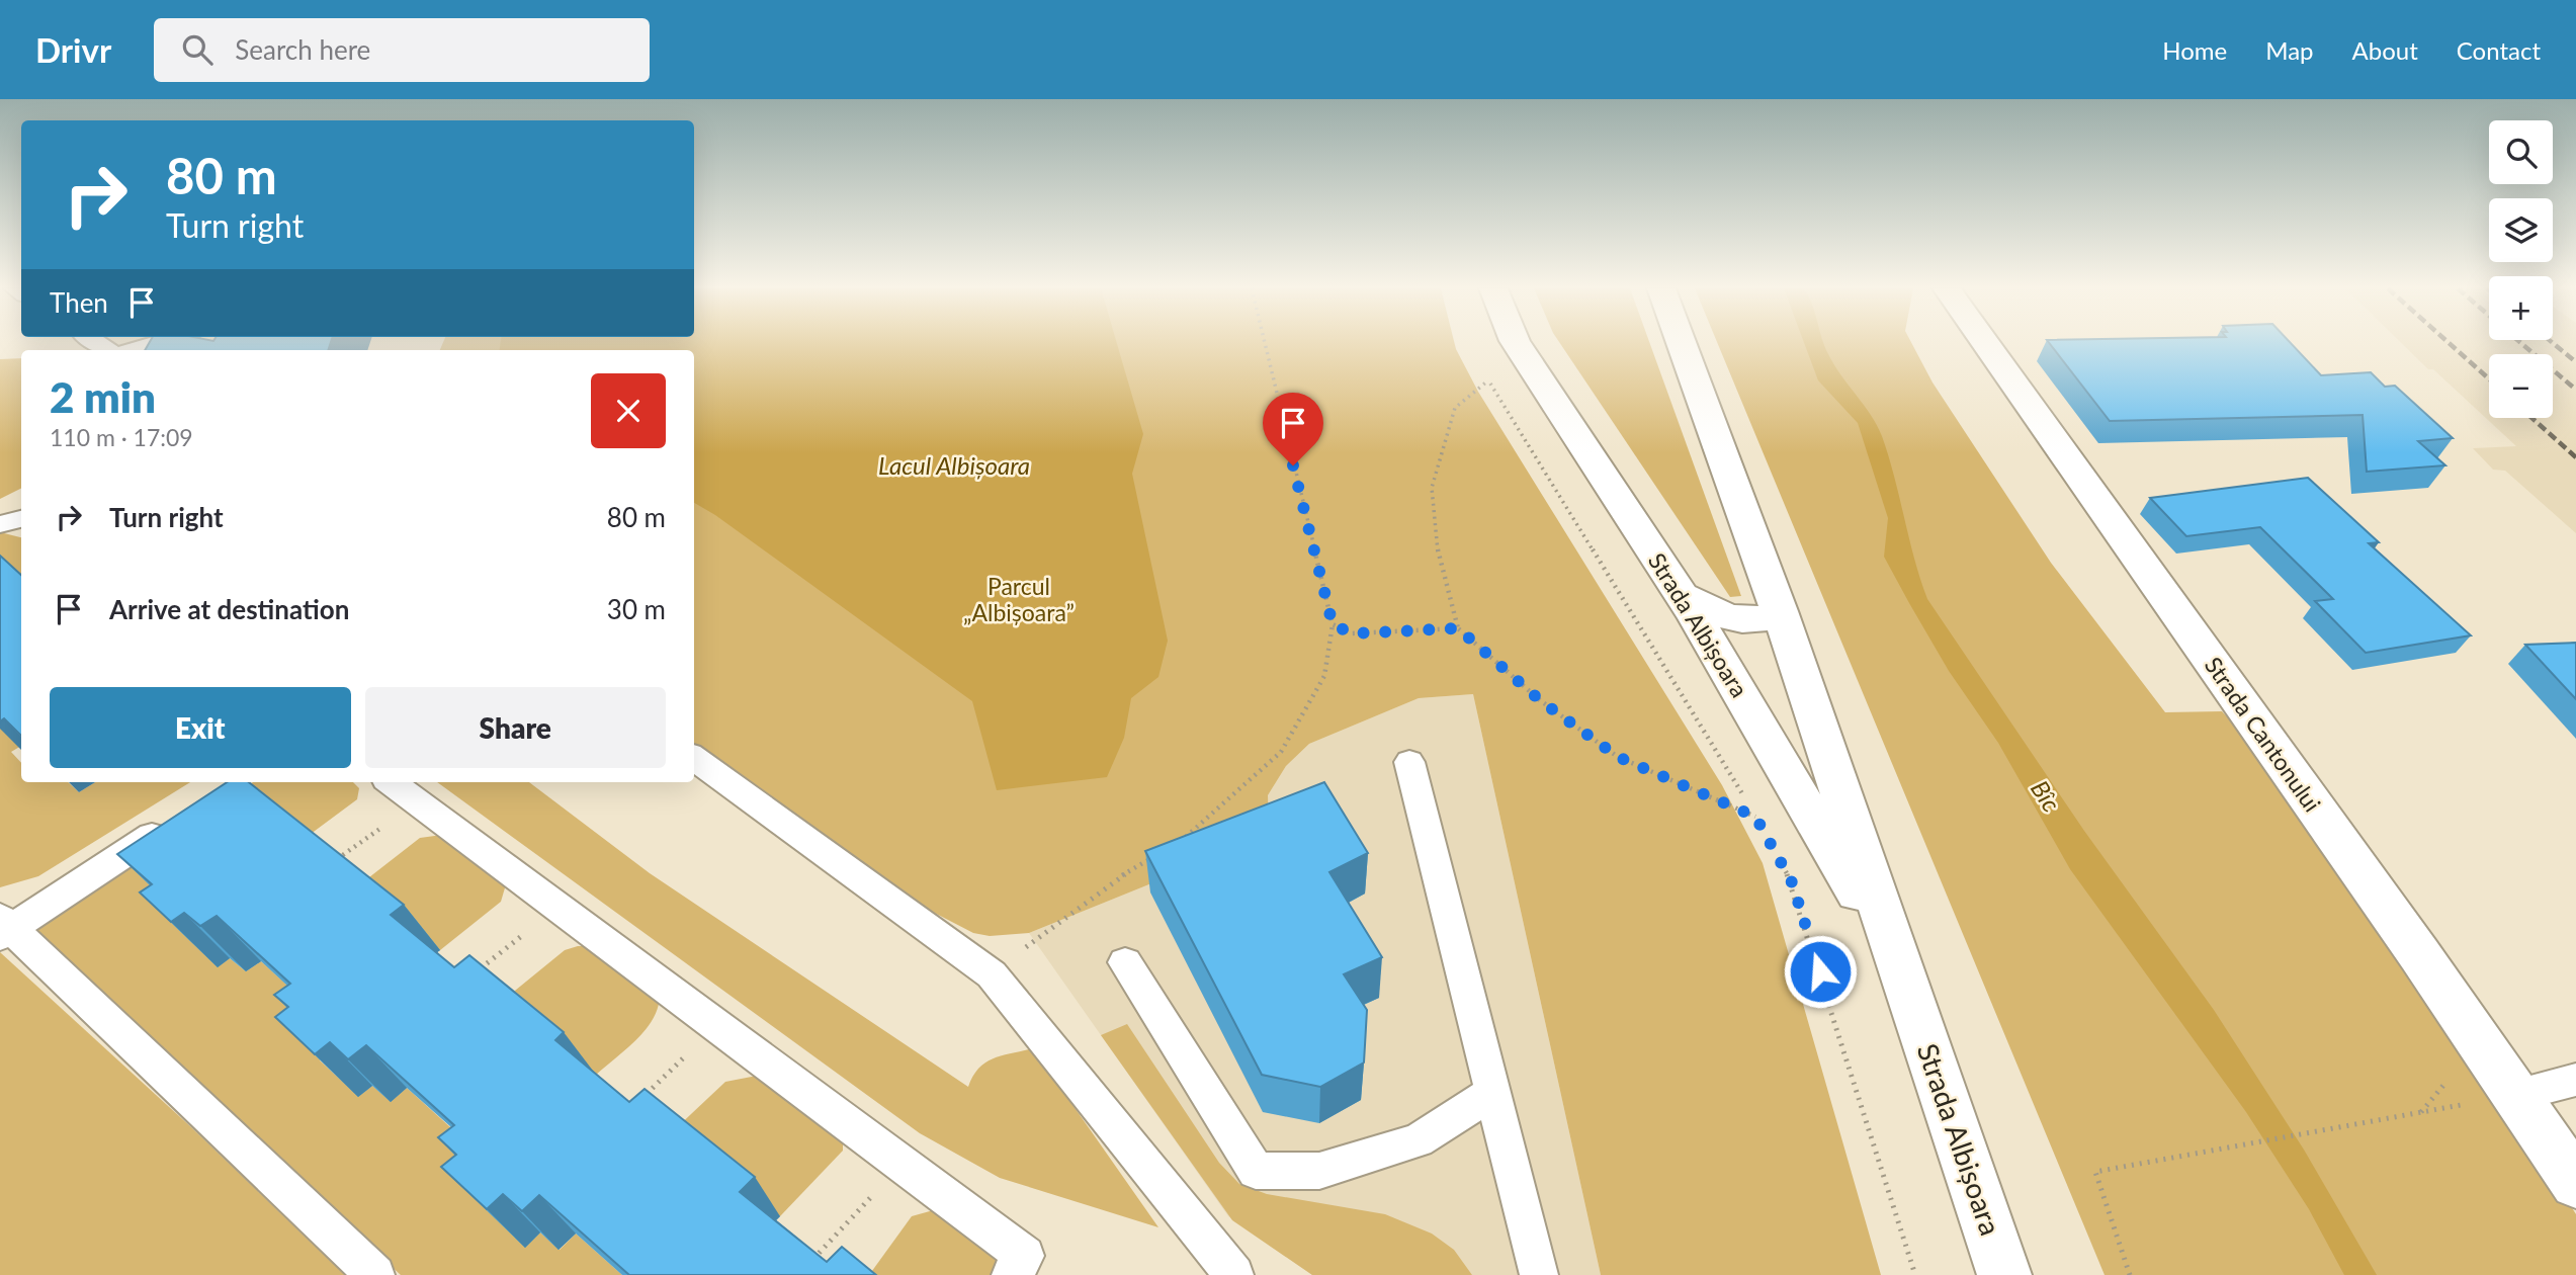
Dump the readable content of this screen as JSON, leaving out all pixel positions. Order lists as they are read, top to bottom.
{
  "streets": {
    "main road": ["Strada Albișoara", "Strada Cantonului"]
  },
  "water": ["Lacul Albișoara", "Bîc"],
  "parks": ["Parcul „Albișoara”"],
  "page": {
    "header": "Drivr",
    "search": "Search here",
    "nav": [
      "Home",
      "Map",
      "About",
      "Contact"
    ],
    "map_buttons": ["+", "−"],
    "turn": ["80 m", "Turn right"],
    "then": "Then",
    "heading": ["2 min", "110 m · 17:09"],
    "list": [
      {
        "name": "Turn right",
        "value": "80 m"
      },
      {
        "name": "Arrive at destination",
        "value": "30 m"
      }
    ],
    "buttons": ["Exit", "Share"]
  }
}
